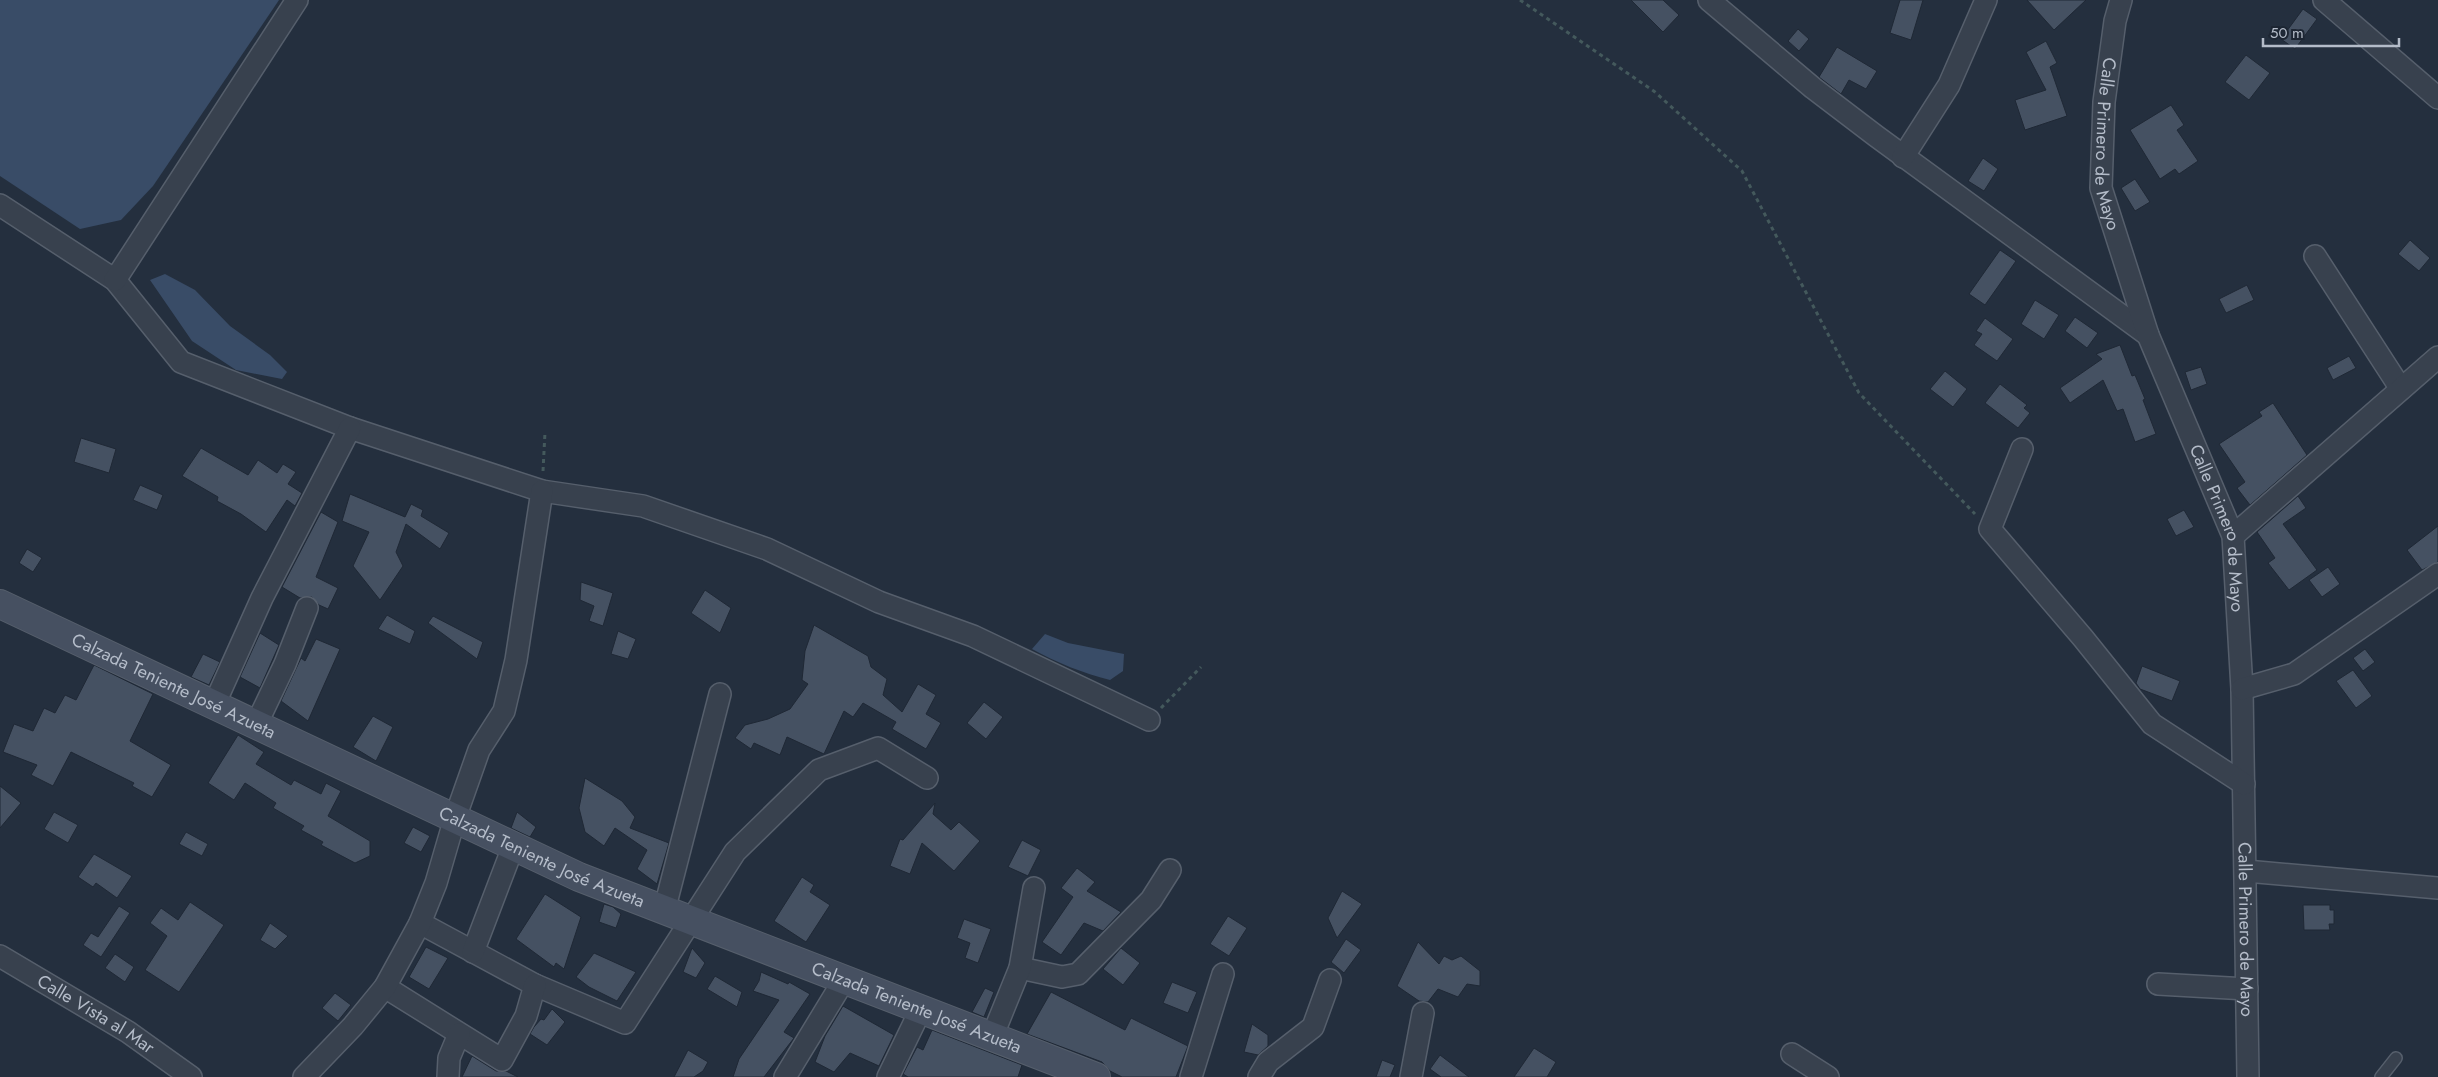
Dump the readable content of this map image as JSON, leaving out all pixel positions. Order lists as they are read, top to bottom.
{
  "streets": {
    "main road": ["Calzada Teniente José Azueta"],
    "street": ["Calle Primero de Mayo", "Calle Vista al Mar"]
  },
  "scale_bar": "50 m"
}
